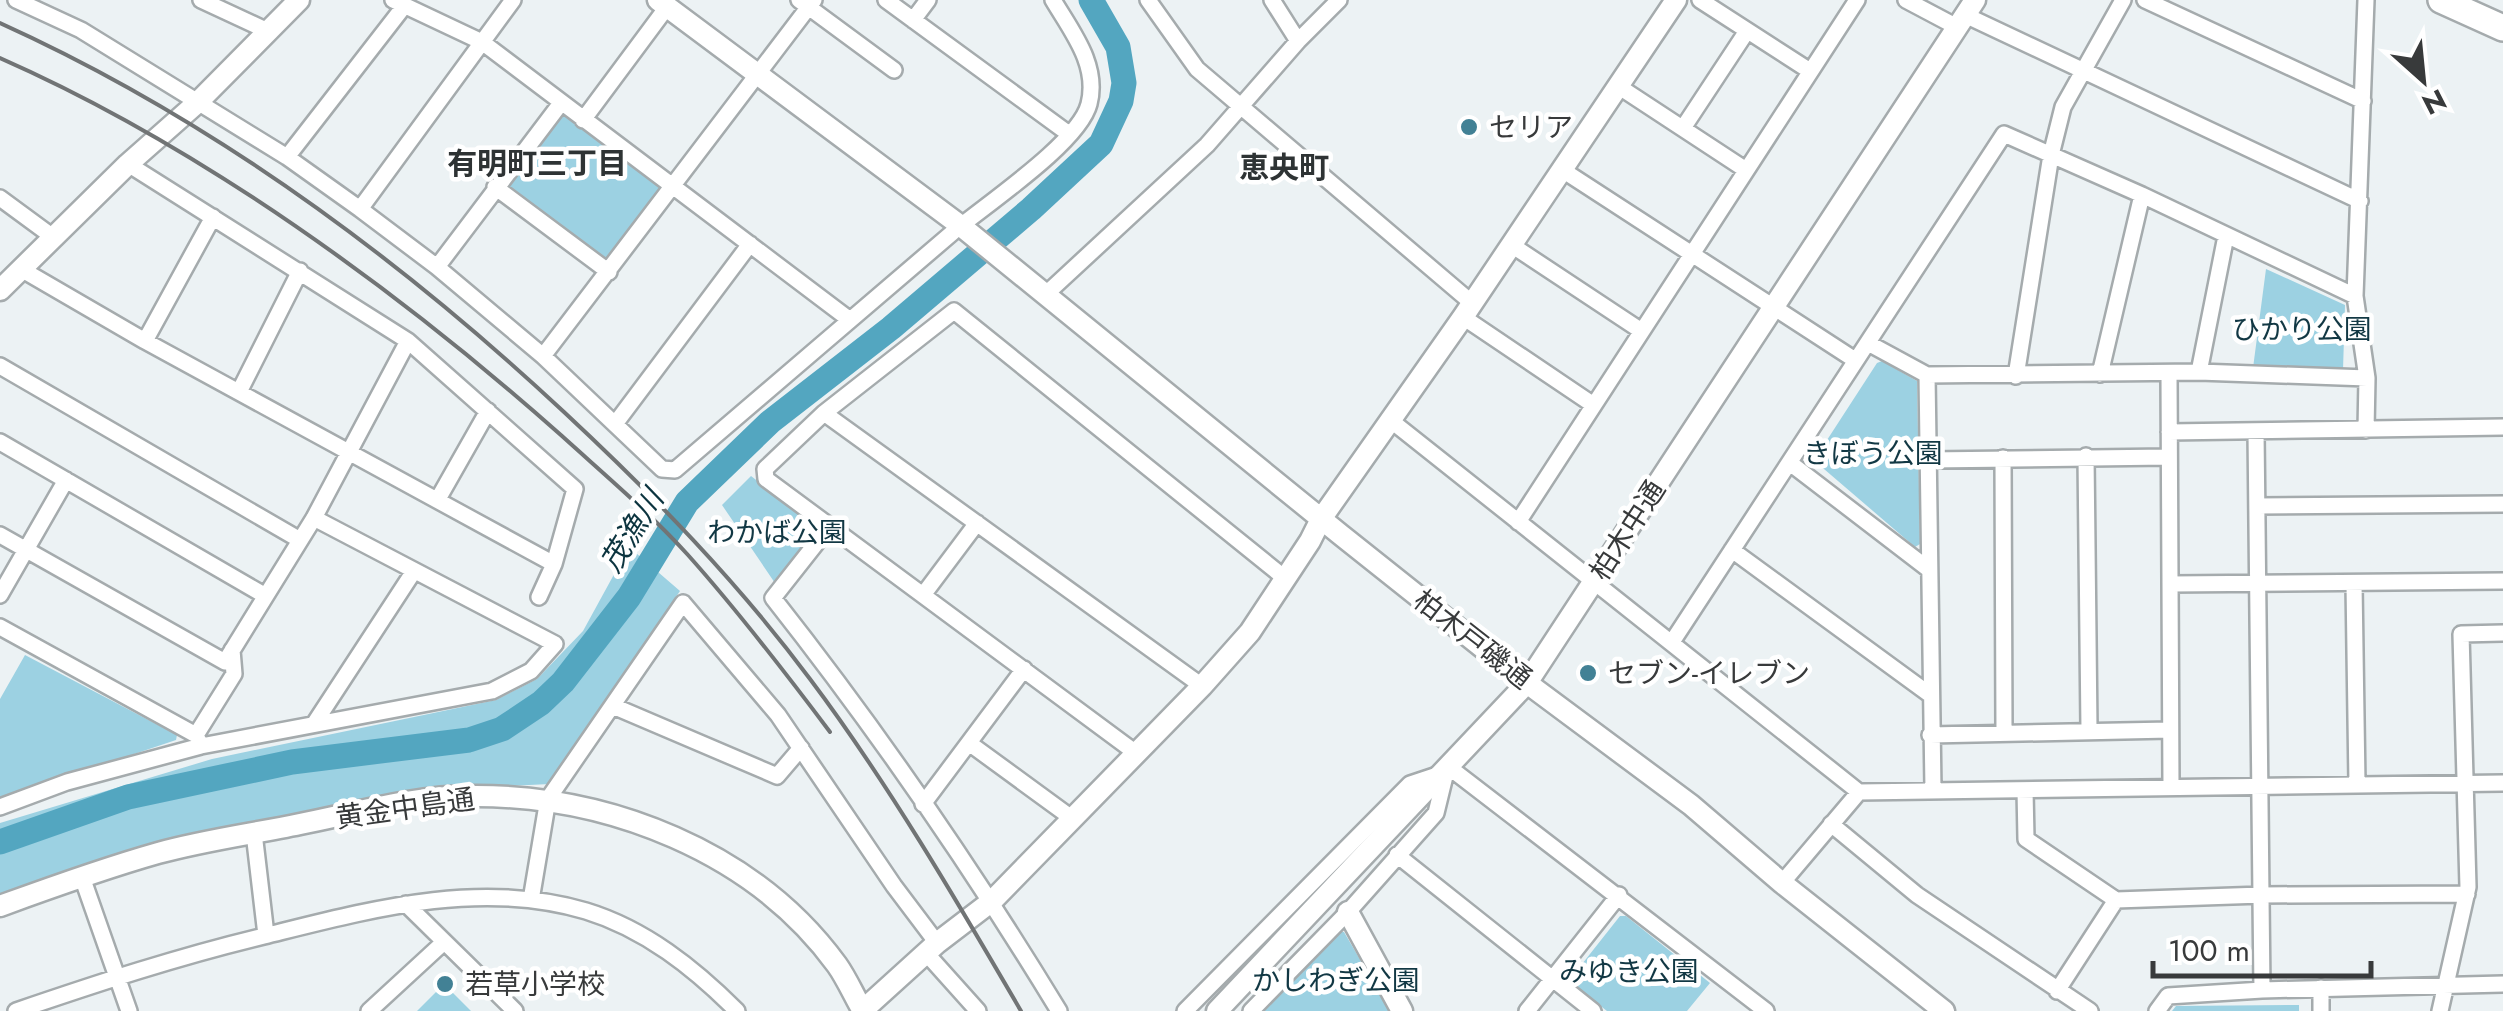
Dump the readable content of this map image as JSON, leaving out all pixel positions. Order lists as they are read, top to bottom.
{
  "streets": {
    "street": ["柏木中通", "柏木戸磯通", "黄金中島通"]
  },
  "crossings": [
    ["柏木中通", "柏木戸磯通"]
  ],
  "districts": ["有明町三丁目", "恵央町"],
  "water": ["茂漁川"],
  "parks": [
    "ひかり公園",
    "きぼう公園",
    "わかば公園",
    "みゆき公園",
    "かしわぎ公園"
  ],
  "places": ["セリア", "セブン-イレブン", "若草小学校"],
  "scale_bar": "100 m",
  "north": "bottom right"
}
